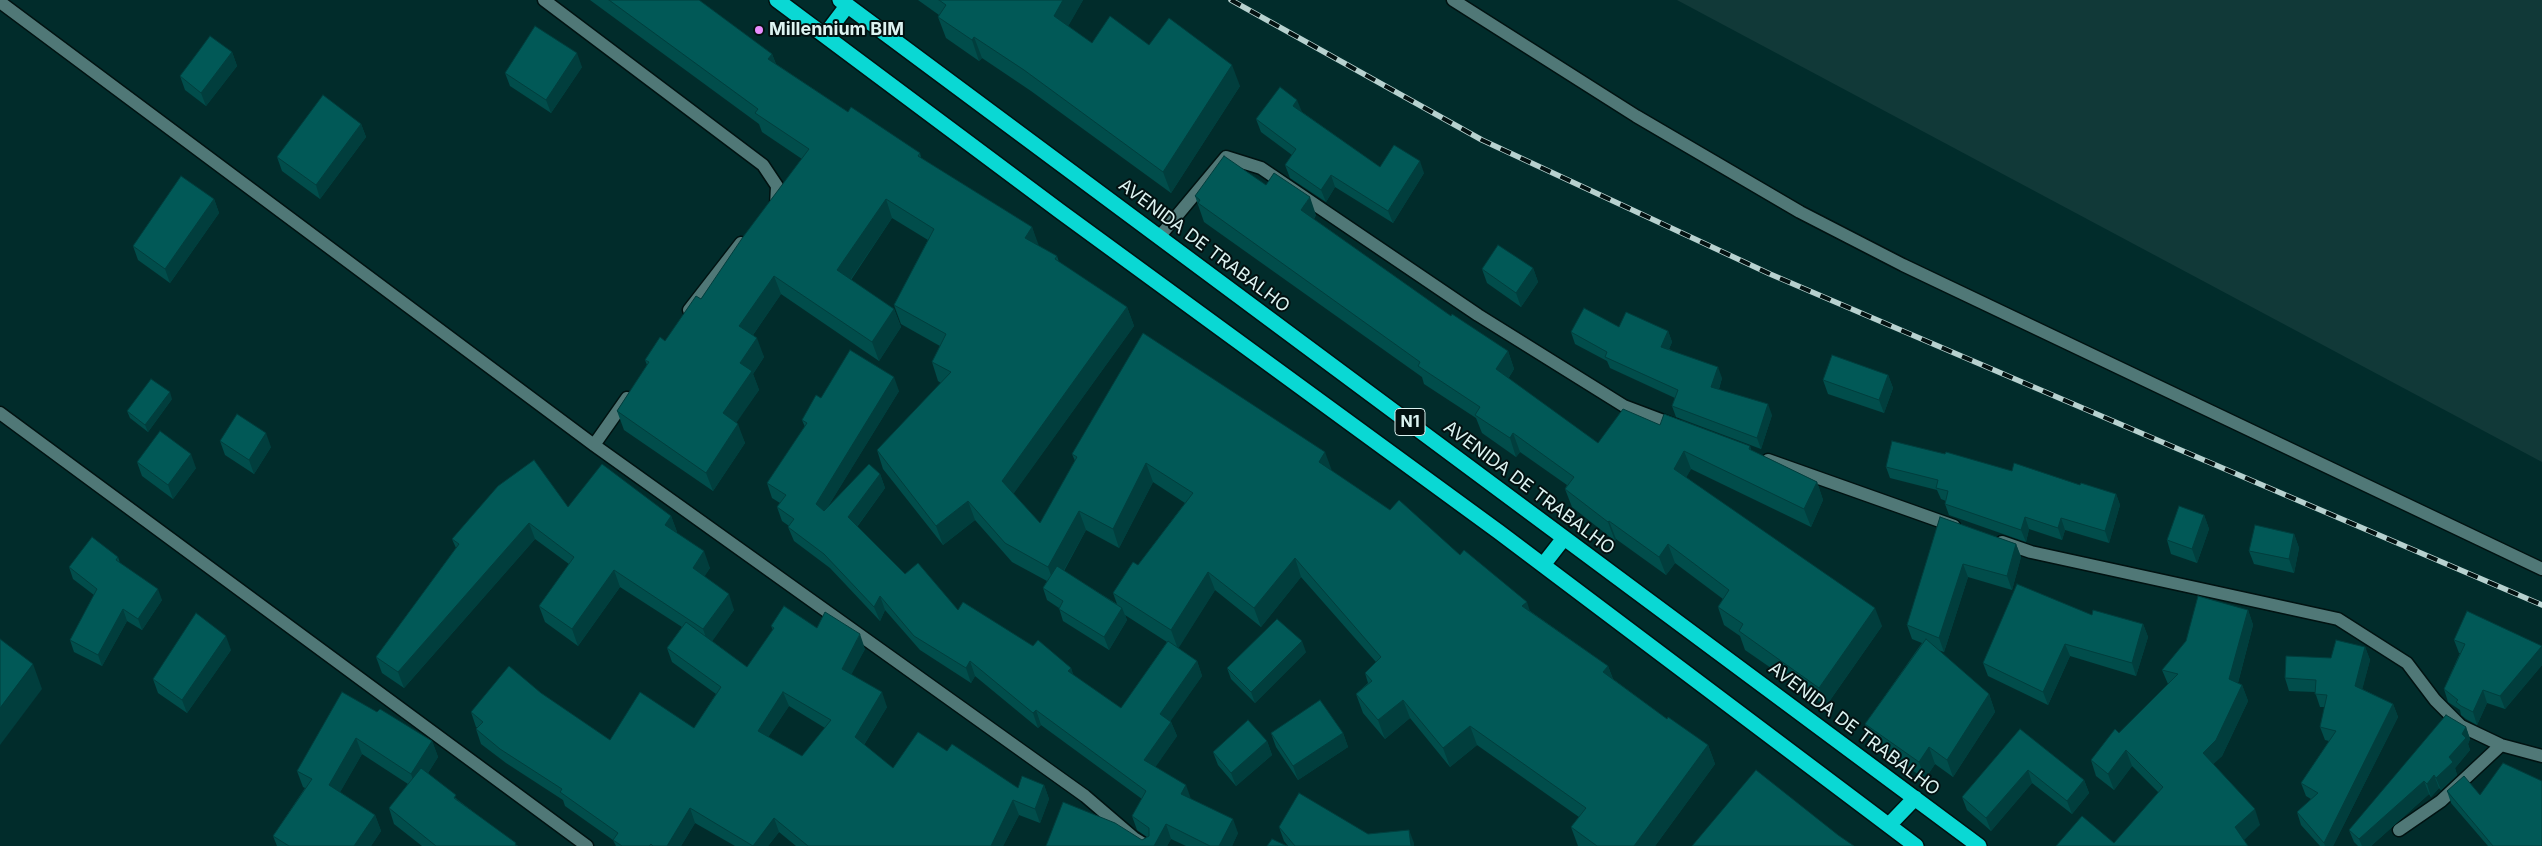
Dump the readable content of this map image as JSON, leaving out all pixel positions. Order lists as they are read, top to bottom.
{
  "streets": {
    "highway": ["AVENIDA DE TRABALHO", "N1"]
  },
  "places": ["Millennium BIM"]
}
